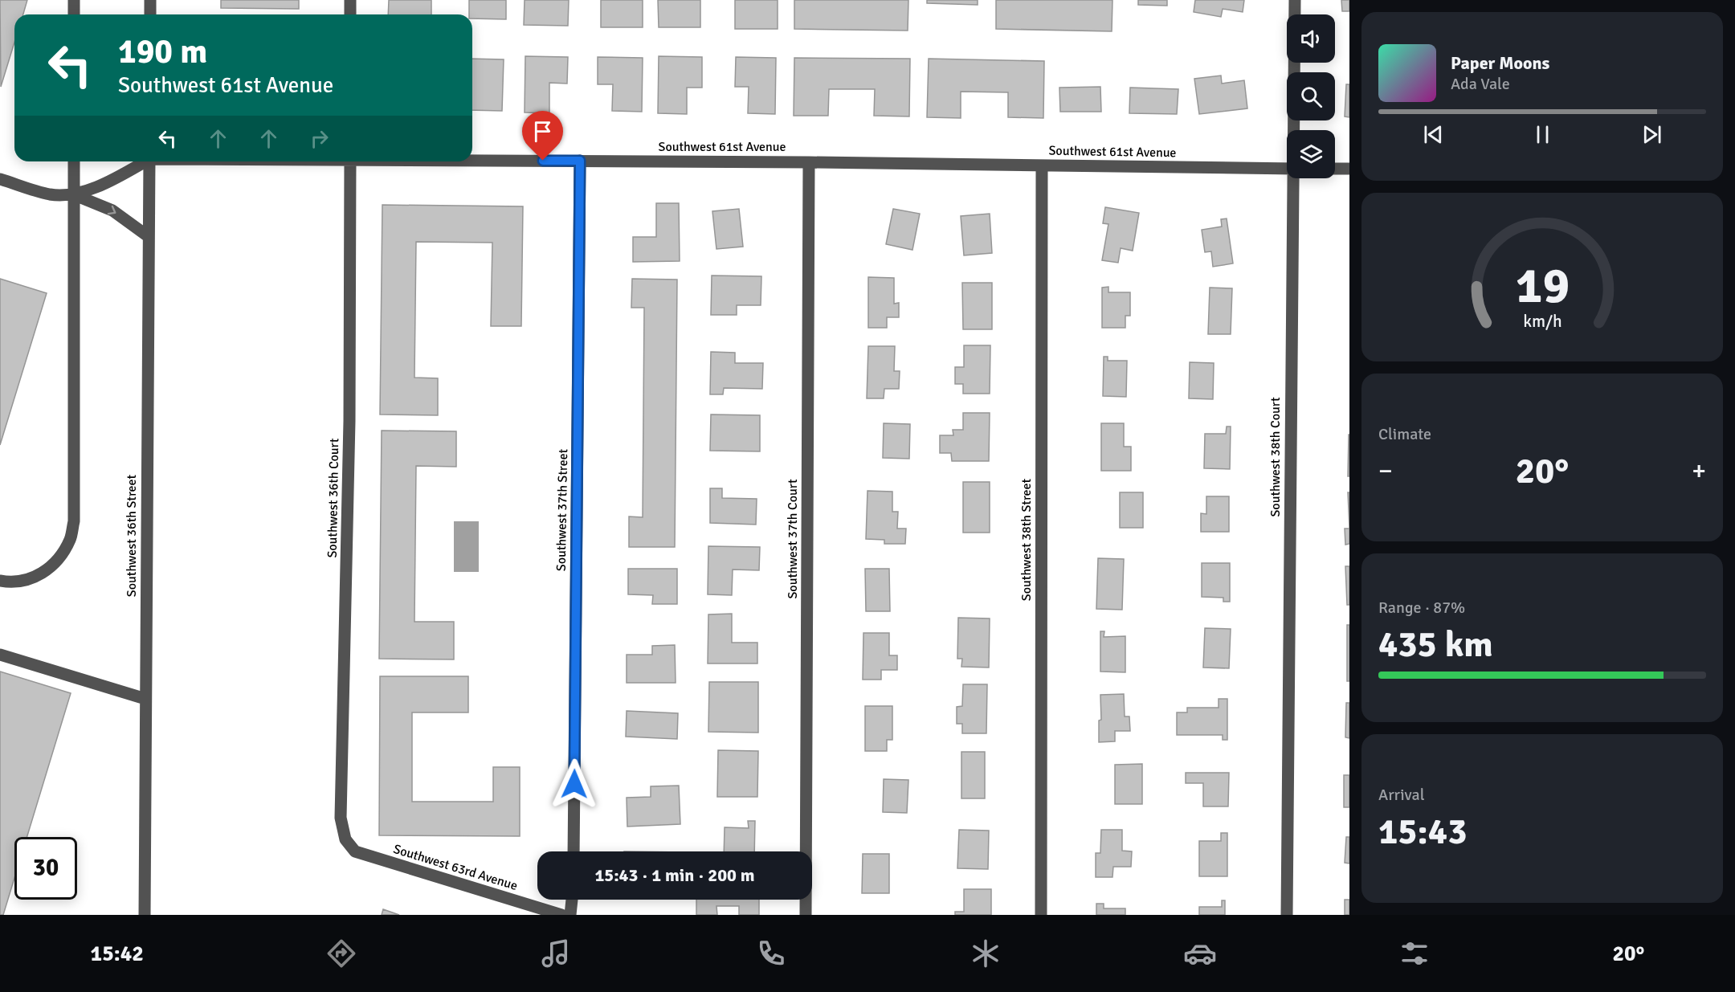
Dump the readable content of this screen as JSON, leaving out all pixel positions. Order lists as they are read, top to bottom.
{
  "streets": {
    "street": [
      "Southwest 61st Avenue",
      "Southwest 38th Court",
      "Southwest 36th Court",
      "Southwest 37th Street",
      "Southwest 36th Street",
      "Southwest 37th Court",
      "Southwest 38th Street",
      "Southwest 63rd Avenue"
    ]
  },
  "crossings": [
    ["Southwest 61st Avenue", "Southwest 37th Street"],
    ["Southwest 61st Avenue", "Southwest 37th Court"],
    ["Southwest 61st Avenue", "Southwest 38th Street"],
    ["Southwest 36th Court", "Southwest 63rd Avenue"]
  ],
  "page": {
    "turn": ["190 m", "Southwest 61st Avenue"],
    "song": ["Paper Moons", "Ada Vale"],
    "tile": [
      "Climate",
      ["Range · 87%", "435 km"],
      ["Arrival", "15:43"]
    ],
    "heat": ["−", "20°", "+"],
    "limit": "30",
    "trip": "15:43 · 1 min · 200 m",
    "tabs": ["15:42", "20°"],
    "gauge": ["19", "km/h"]
  }
}
